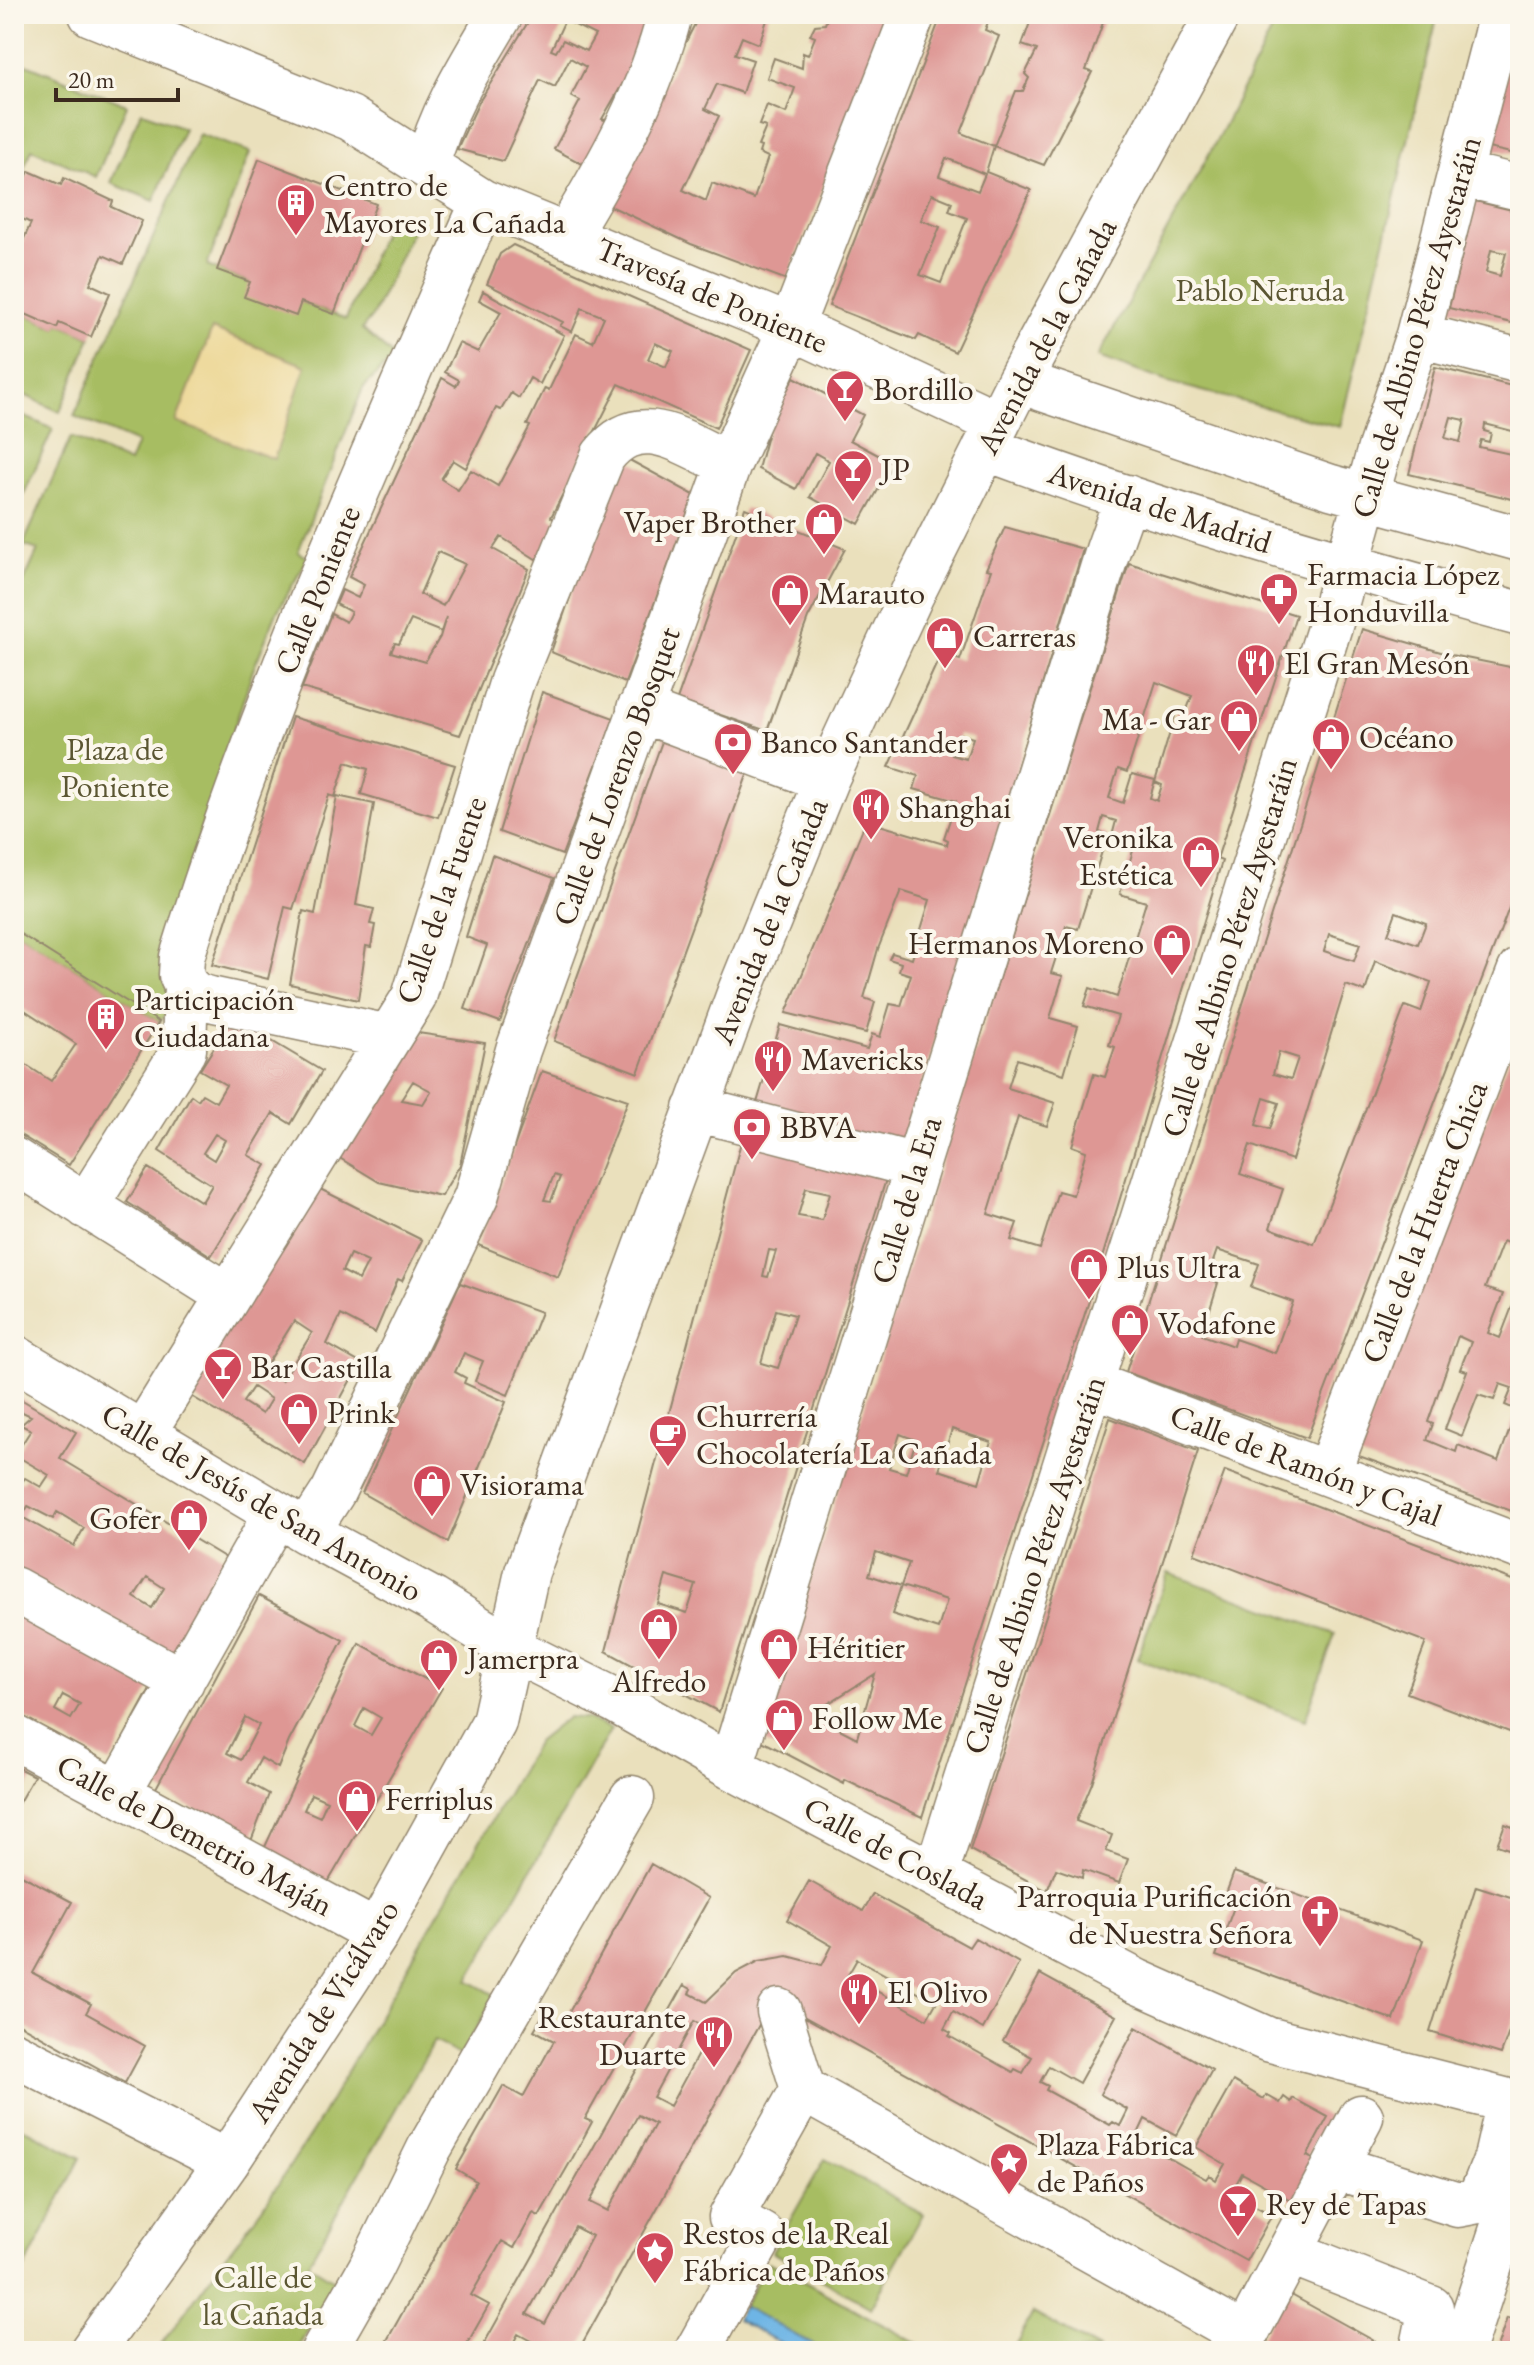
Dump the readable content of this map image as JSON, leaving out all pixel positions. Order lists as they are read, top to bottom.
{
  "streets": {
    "street": [
      "Travesía de Poniente",
      "Calle de Albino Pérez Ayestaráin",
      "Avenida de la Cañada",
      "Avenida de Madrid",
      "Calle Poniente",
      "Calle de Lorenzo Bosquet",
      "Calle de la Fuente",
      "Calle de la Era",
      "Calle de la Huerta Chica",
      "Calle de Ramón y Cajal",
      "Calle de Jesús de San Antonio",
      "Calle de Demetrio Maján",
      "Calle de Coslada",
      "Avenida de Vicálvaro"
    ]
  },
  "crossings": [
    ["Travesía de Poniente", "Avenida de la Cañada"],
    ["Travesía de Poniente", "Avenida de Madrid"],
    ["Travesía de Poniente", "Calle Poniente"],
    ["Travesía de Poniente", "Calle de Lorenzo Bosquet"],
    ["Calle de Albino Pérez Ayestaráin", "Avenida de Madrid"],
    ["Calle de Albino Pérez Ayestaráin", "Calle de Ramón y Cajal"],
    ["Calle de Albino Pérez Ayestaráin", "Calle de Coslada"],
    ["Avenida de la Cañada", "Avenida de Madrid"],
    ["Avenida de la Cañada", "Calle de Jesús de San Antonio"],
    ["Avenida de la Cañada", "Calle de Coslada"],
    ["Avenida de la Cañada", "Avenida de Vicálvaro"],
    ["Avenida de Madrid", "Calle de la Era"],
    ["Calle de Lorenzo Bosquet", "Calle de la Fuente"],
    ["Calle de Lorenzo Bosquet", "Calle de Jesús de San Antonio"],
    ["Calle de Lorenzo Bosquet", "Calle de Demetrio Maján"],
    ["Calle de la Fuente", "Calle de Jesús de San Antonio"],
    ["Calle de la Era", "Calle de Coslada"],
    ["Calle de la Huerta Chica", "Calle de Ramón y Cajal"],
    ["Calle de Jesús de San Antonio", "Calle de Coslada"],
    ["Calle de Jesús de San Antonio", "Avenida de Vicálvaro"],
    ["Calle de Demetrio Maján", "Avenida de Vicálvaro"],
    ["Calle de Coslada", "Avenida de Vicálvaro"]
  ],
  "parks": ["Pablo Neruda", "Plaza de Poniente", "Calle de la Cañada"],
  "places": {
    "building": ["Centro de Mayores La Cañada", "Participación Ciudadana"],
    "bar": [
      "Bordillo",
      "JP",
      "Bar Castilla",
      "Rey de Tapas"
    ],
    "shop": [
      "Vaper Brother",
      "Marauto",
      "Carreras",
      "Ma - Gar",
      "Océano",
      "Veronika Estética",
      "Hermanos Moreno",
      "Plus Ultra",
      "Vodafone",
      "Prink",
      "Visiorama",
      "Gofer",
      "Alfredo",
      "Héritier",
      "Jamerpra",
      "Follow Me",
      "Ferriplus"
    ],
    "pharmacy": ["Farmacia López Honduvilla"],
    "restaurant": [
      "El Gran Mesón",
      "Shanghai",
      "Mavericks",
      "El Olivo",
      "Restaurante Duarte"
    ],
    "bank": ["Banco Santander", "BBVA"],
    "cafe": ["Churrería Chocolatería La Cañada"],
    "church": ["Parroquia Purificación de Nuestra Señora"],
    "place": ["Plaza Fábrica de Paños", "Restos de la Real Fábrica de Paños"]
  },
  "scale_bar": "20 m"
}
